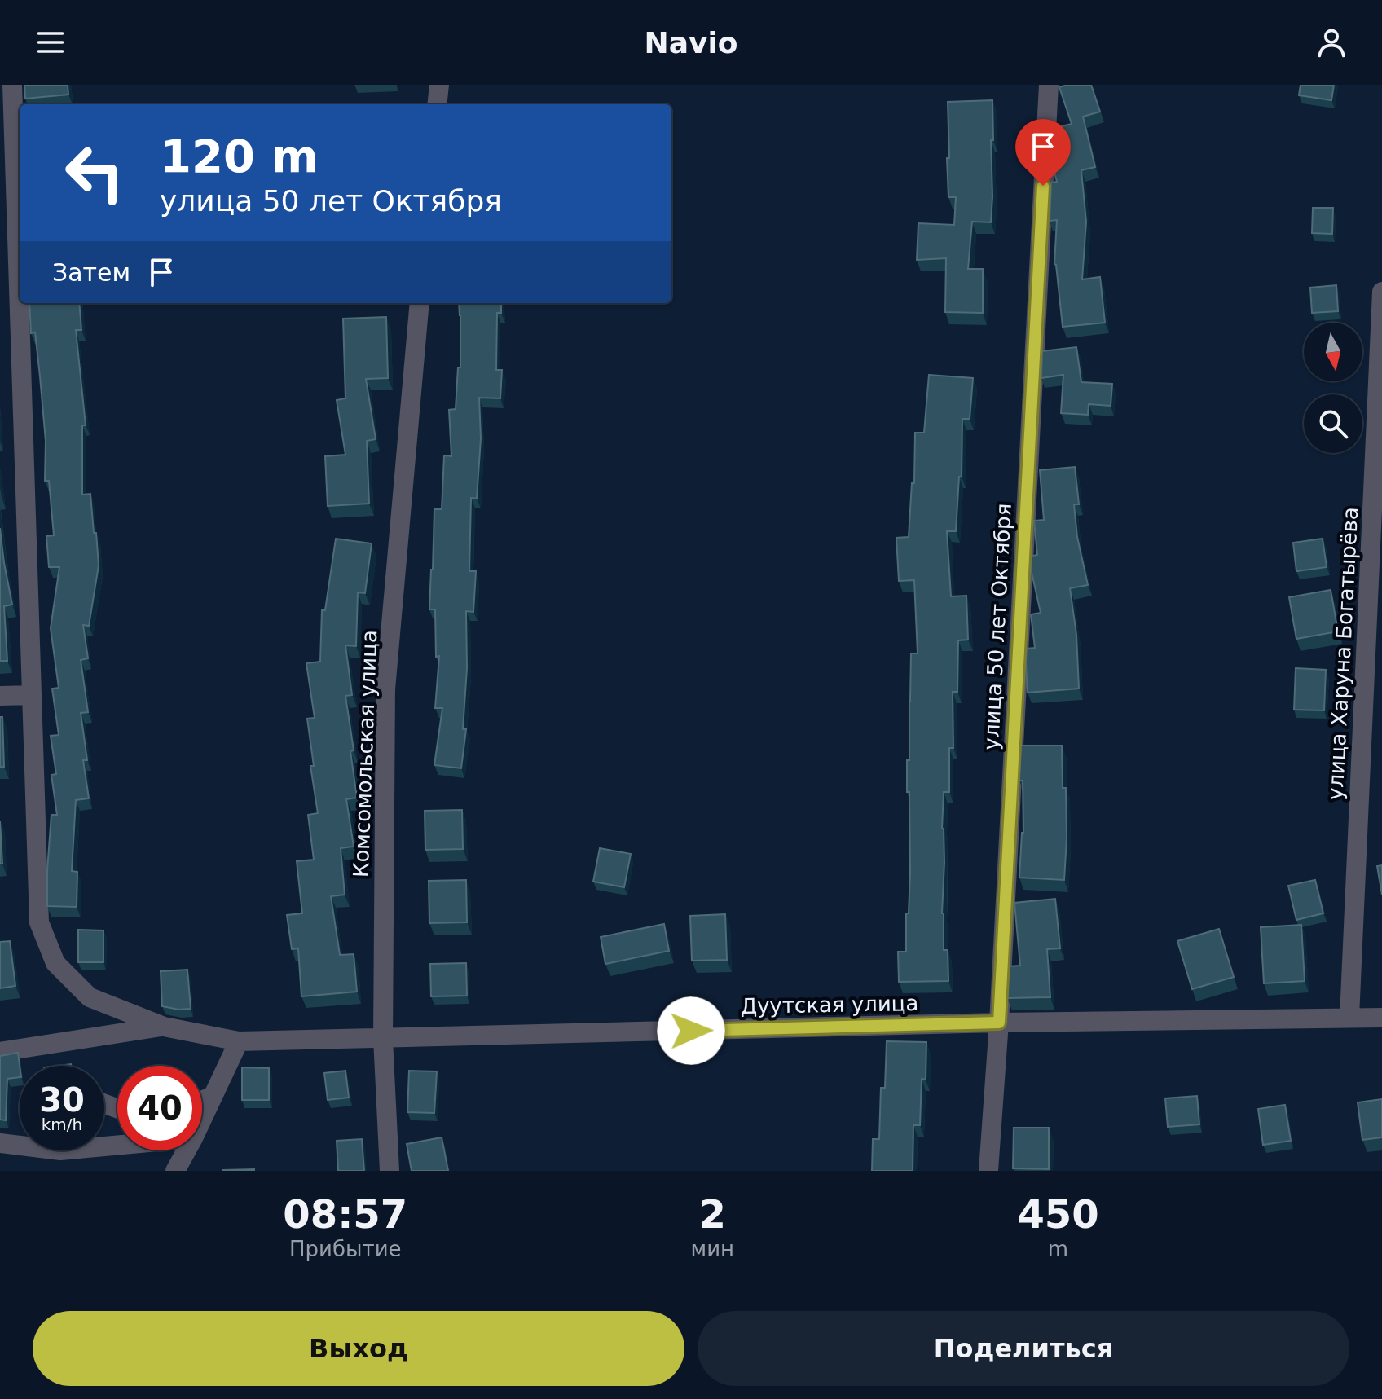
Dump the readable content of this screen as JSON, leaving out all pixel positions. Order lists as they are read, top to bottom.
{
  "streets": {
    "street": [
      "улица 50 лет Октября",
      "улица Харуна Богатырёва",
      "Комсомольская улица",
      "Дуутская улица"
    ]
  },
  "crossings": [
    ["улица 50 лет Октября", "Дуутская улица"],
    ["улица Харуна Богатырёва", "Дуутская улица"],
    ["Комсомольская улица", "Дуутская улица"]
  ],
  "north": "bottom",
  "page": {
    "header": "Navio",
    "turn": ["120 m", "улица 50 лет Октября"],
    "then": "Затем",
    "speed": "30 km/h",
    "limit": "40",
    "eta": [
      "08:57",
      "Прибытие",
      "2",
      "мин",
      "450",
      "m"
    ],
    "buttons": ["Выход", "Поделиться"]
  }
}
